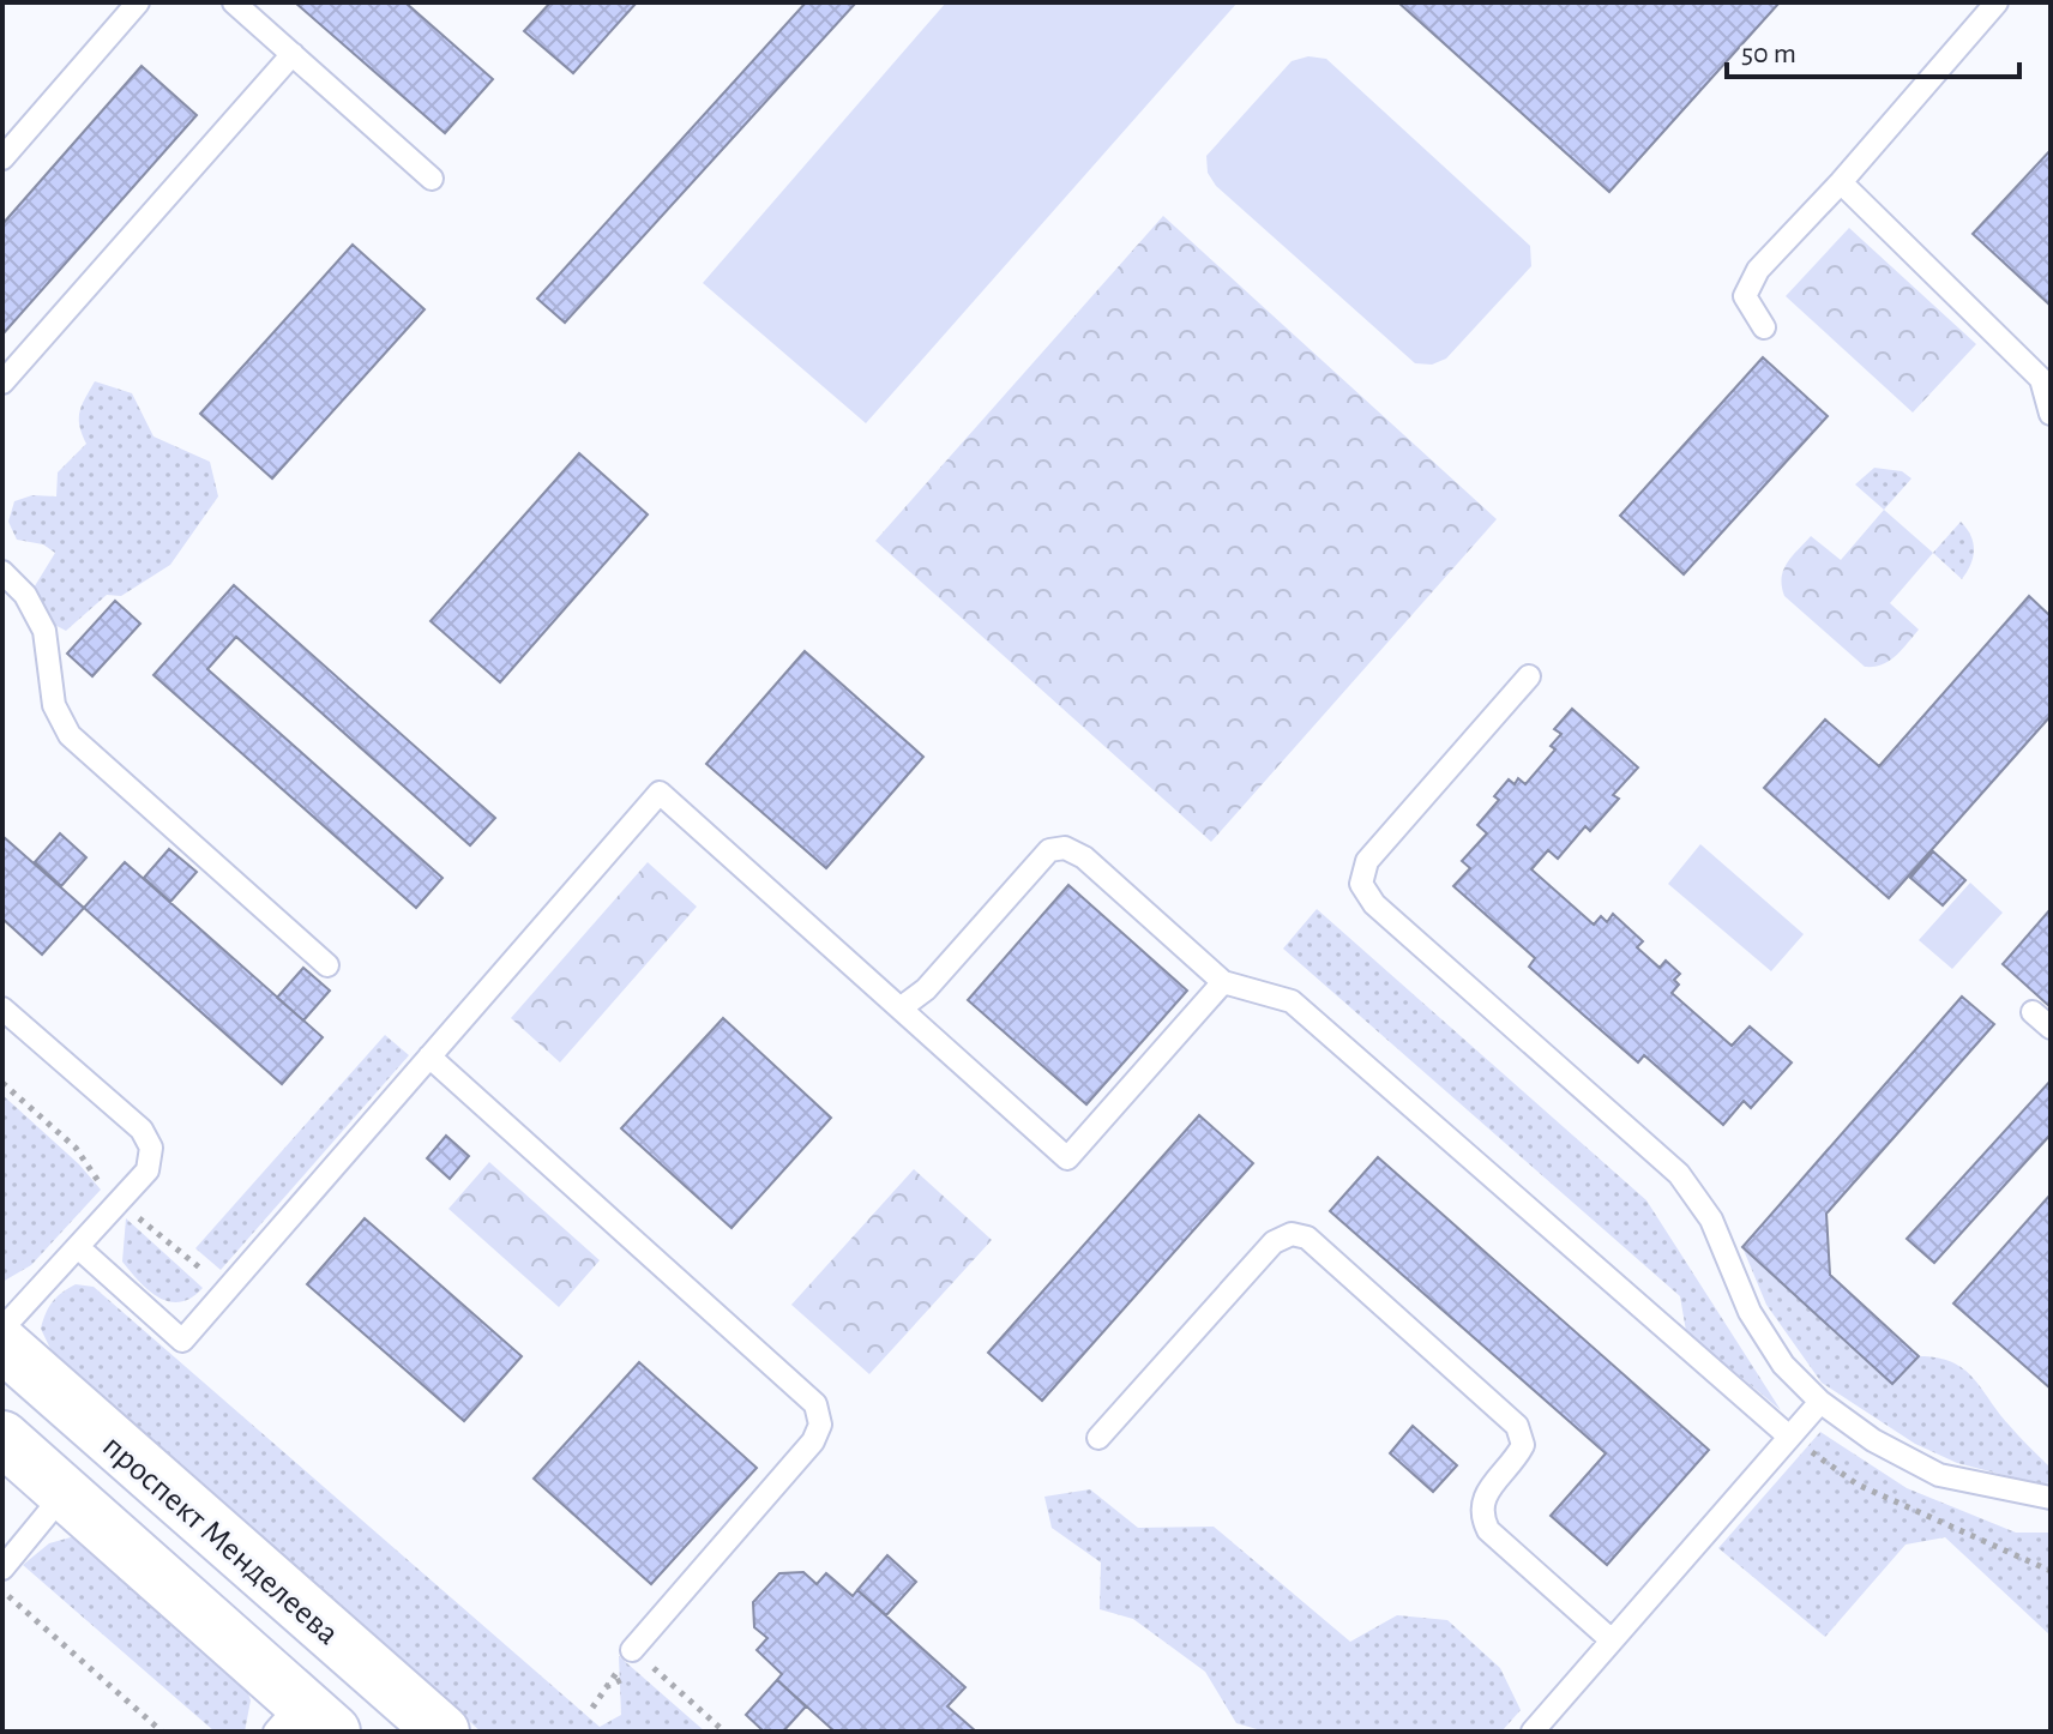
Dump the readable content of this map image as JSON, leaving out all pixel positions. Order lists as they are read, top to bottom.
{
  "streets": {
    "main road": ["проспект Менделеева"]
  },
  "scale_bar": "50 m"
}
